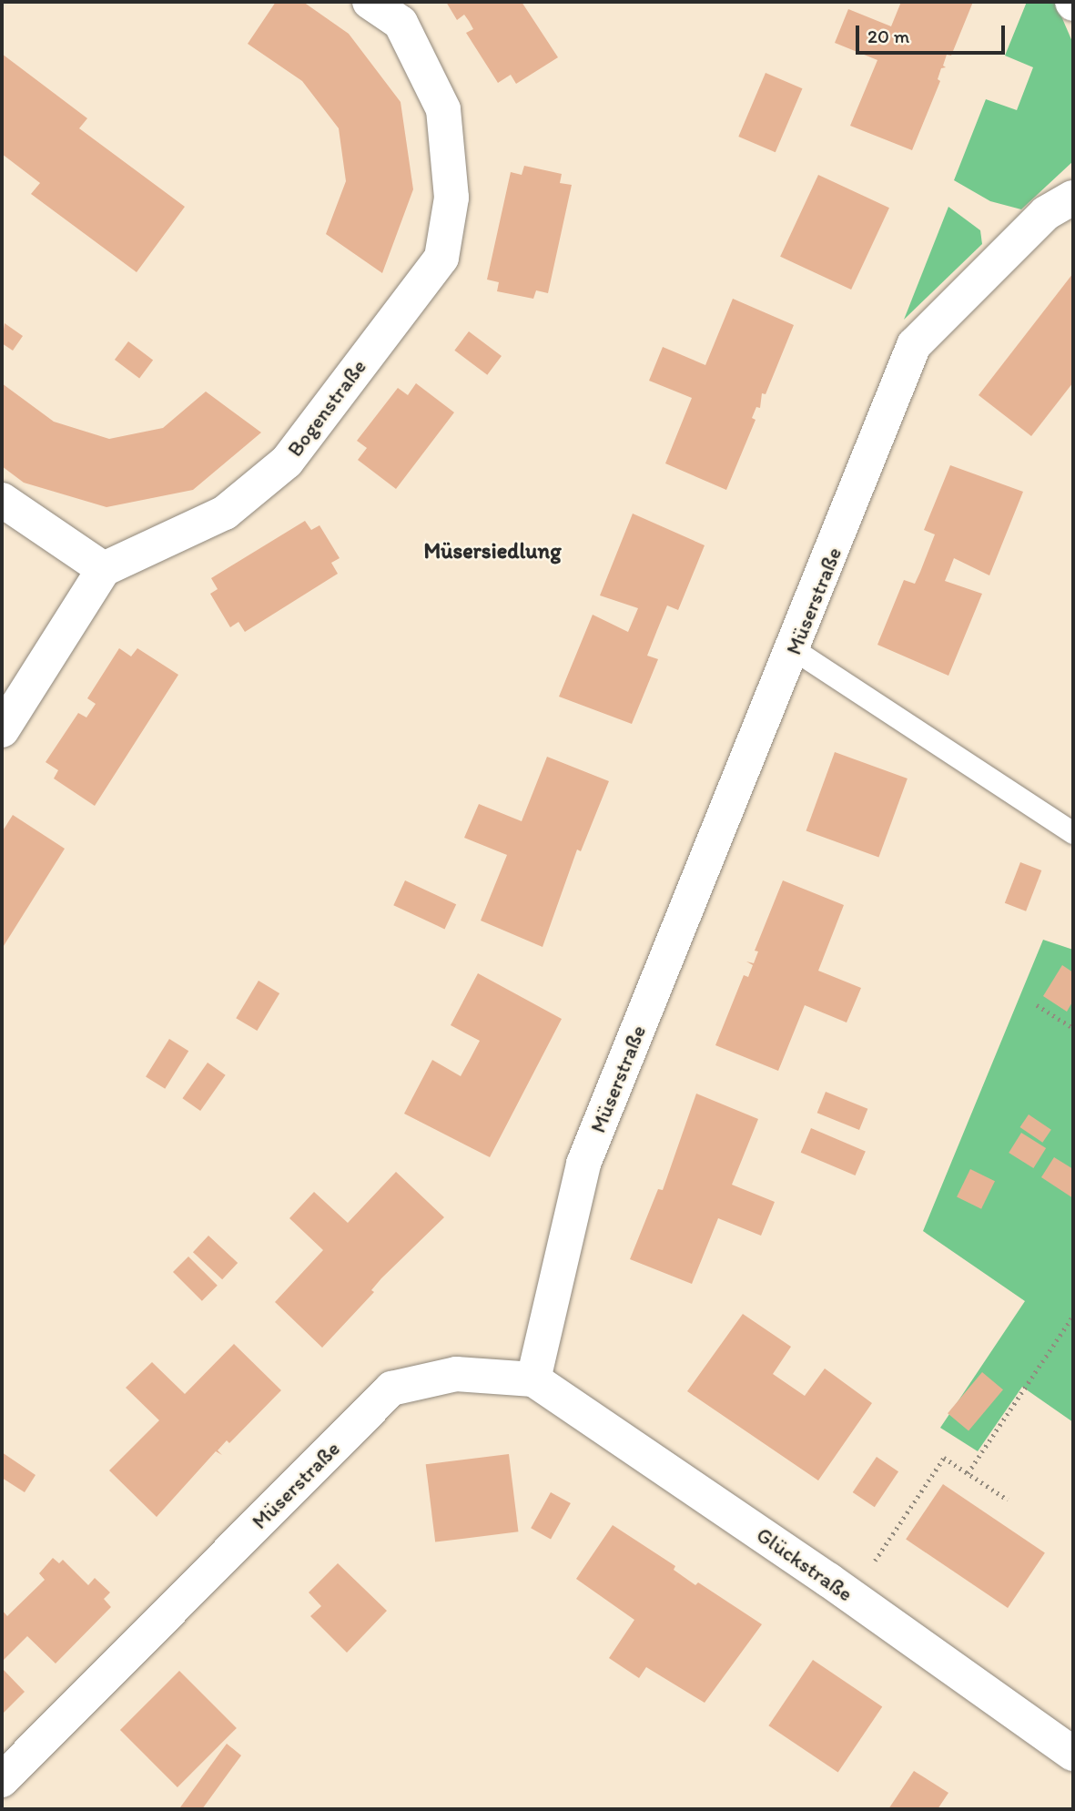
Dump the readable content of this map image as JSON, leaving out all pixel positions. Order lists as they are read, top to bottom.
{
  "streets": {
    "street": ["Bogenstraße", "Müserstraße", "Glückstraße"]
  },
  "crossings": [
    ["Müserstraße", "Glückstraße"]
  ],
  "districts": ["Müsersiedlung"],
  "scale_bar": "20 m"
}
